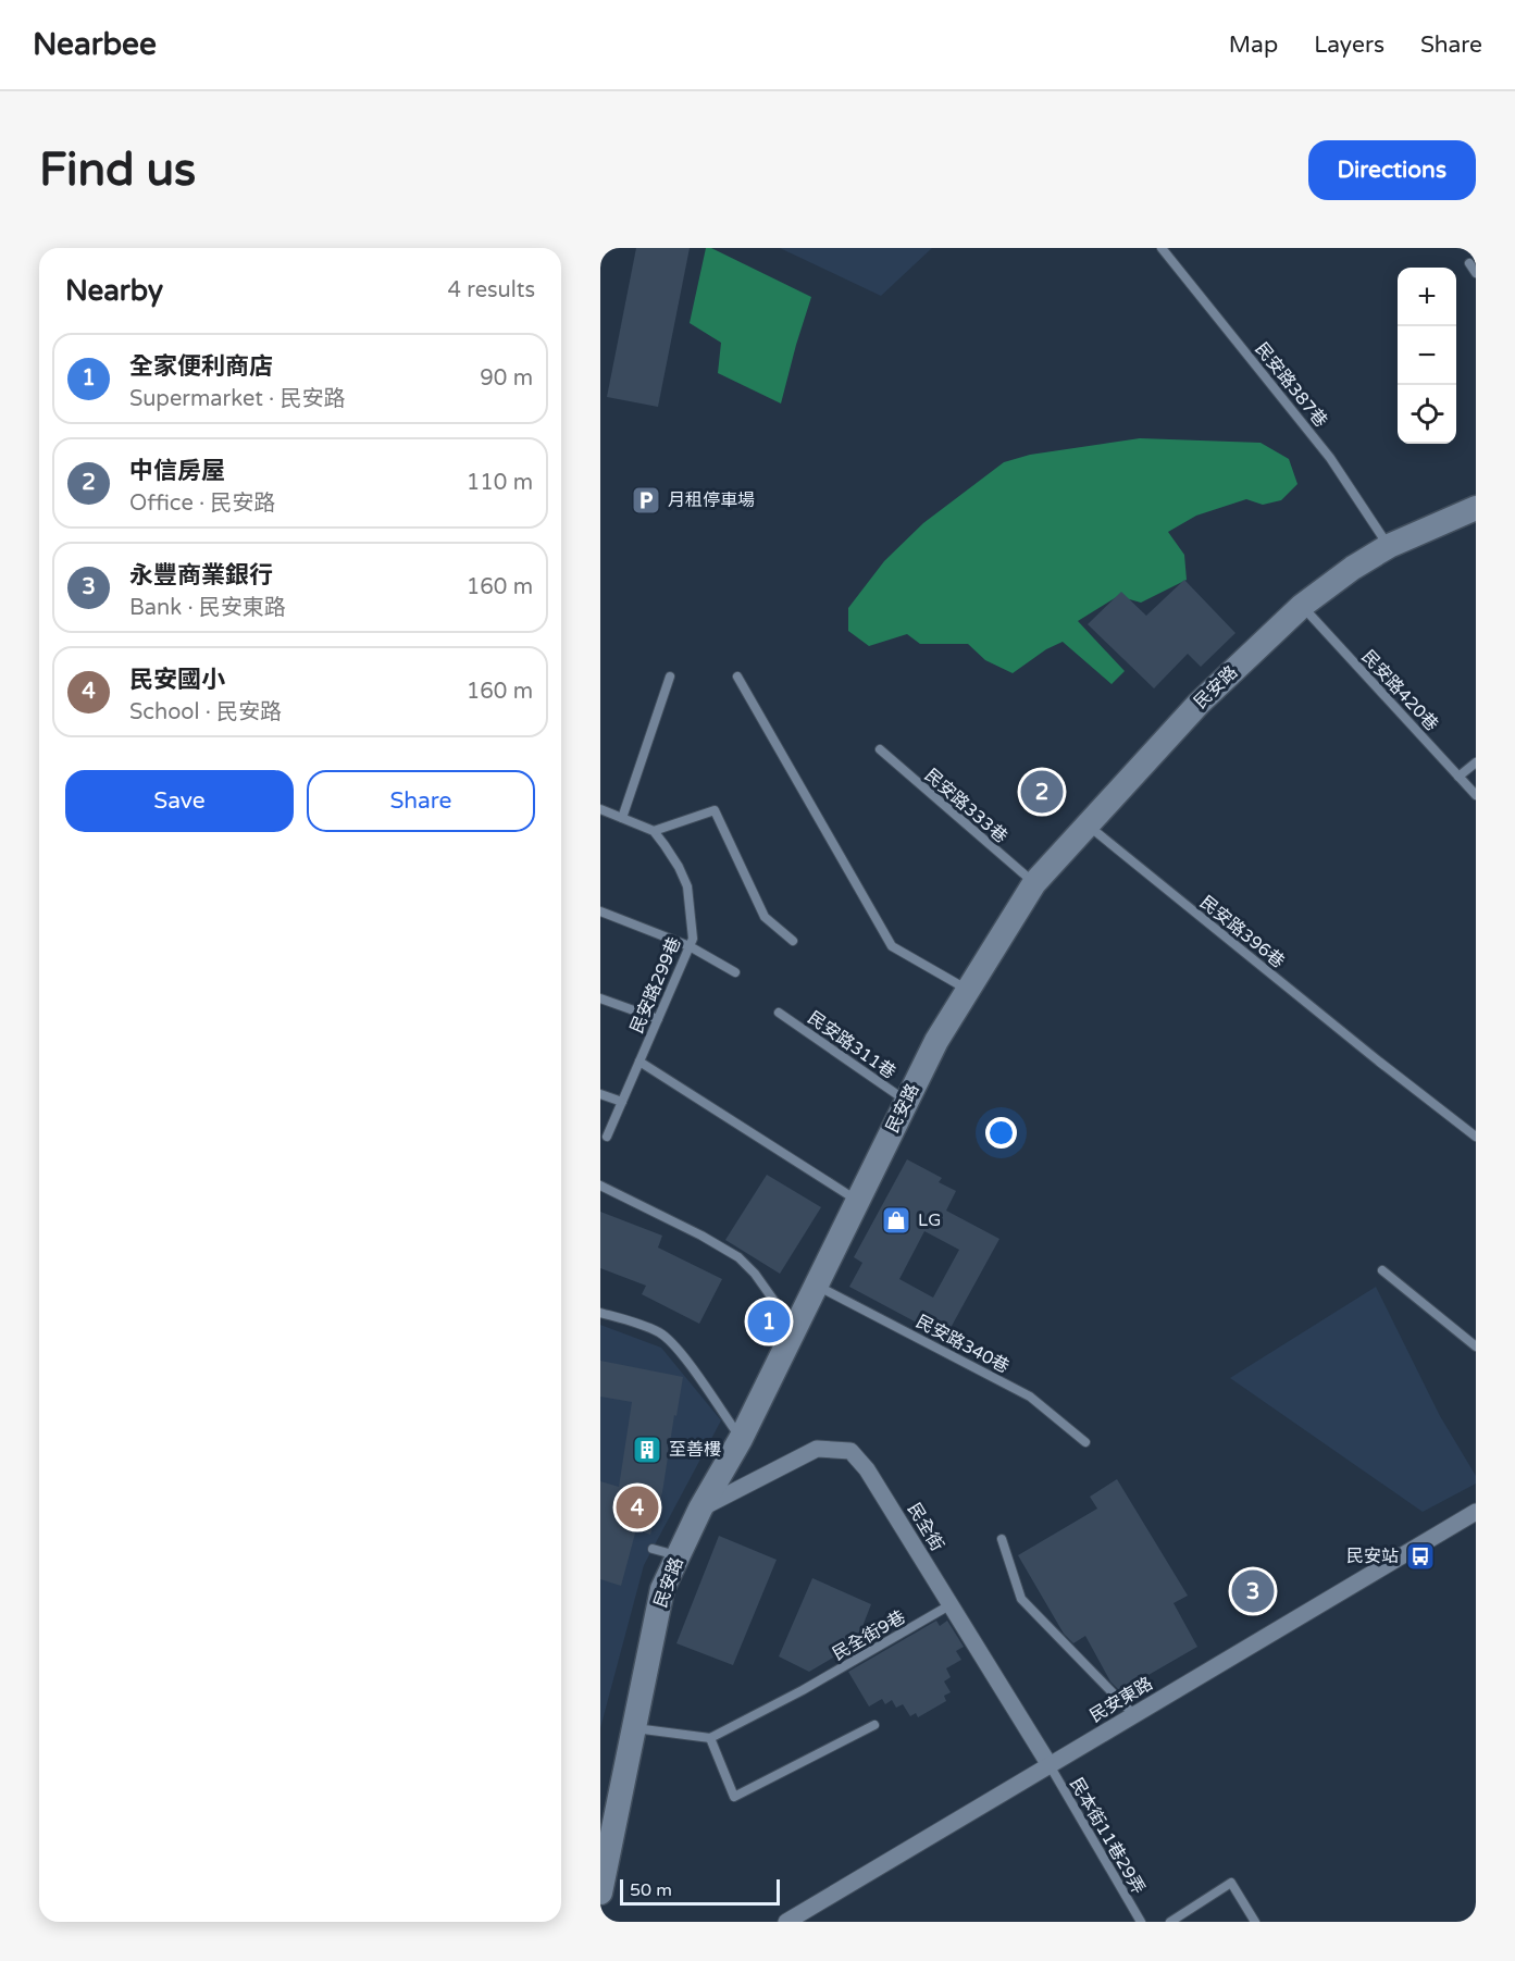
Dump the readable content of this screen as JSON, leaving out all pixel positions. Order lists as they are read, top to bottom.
{
  "streets": {
    "street": ["民安路", "民全街", "民安東路"],
    "lane": [
      "民安路387巷",
      "民安路420巷",
      "民安路333巷",
      "民安路396巷",
      "民安路299巷",
      "民安路311巷",
      "民安路340巷",
      "民全街9巷",
      "民本街11巷29弄"
    ]
  },
  "crossings": [
    ["民安路387巷", "民安路"],
    ["民安路", "民安路420巷"],
    ["民安路", "民安路333巷"],
    ["民安路", "民安路396巷"],
    ["民安路", "民安路299巷"],
    ["民安路", "民安路311巷"],
    ["民安路", "民安路340巷"],
    ["民安路", "民全街"],
    ["民全街", "民全街9巷"],
    ["民全街", "民安東路"],
    ["民全街", "民本街11巷29弄"],
    ["民安東路", "民本街11巷29弄"]
  ],
  "places": {
    "parking": ["月租停車場"],
    "shop": ["LG"],
    "building": ["至善樓"],
    "bus stop": ["民安站"]
  },
  "scale_bar": "50 m",
  "page": {
    "header": "Nearbee",
    "nav": ["Map", "Layers", "Share"],
    "buttons": [
      "Directions",
      ["Save", "Share"]
    ],
    "title": "Find us",
    "heading": ["Nearby", "4 results"],
    "map_buttons": ["+", "−"],
    "list": [
      {
        "mark": "1",
        "name": "全家便利商店",
        "note": "Supermarket · 民安路",
        "value": "90 m"
      },
      {
        "mark": "2",
        "name": "中信房屋",
        "note": "Office · 民安路",
        "value": "110 m"
      },
      {
        "mark": "3",
        "name": "永豐商業銀行",
        "note": "Bank · 民安東路",
        "value": "160 m"
      },
      {
        "mark": "4",
        "name": "民安國小",
        "note": "School · 民安路",
        "value": "160 m"
      }
    ],
    "pins": [
      "2",
      "1",
      "4",
      "3"
    ],
    "scale": "50 m"
  }
}
